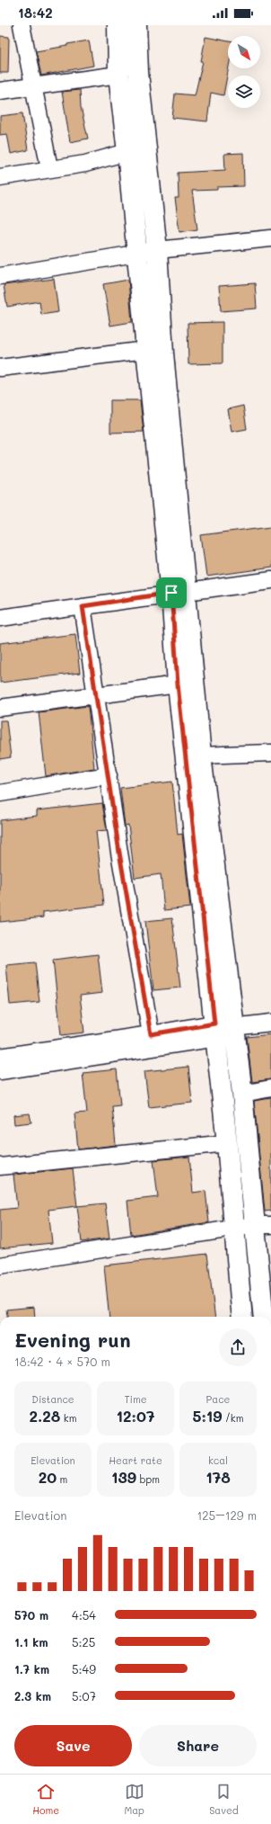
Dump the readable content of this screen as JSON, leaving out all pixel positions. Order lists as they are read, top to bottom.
{
  "north": "bottom right",
  "page": {
    "status": "18:42",
    "heading": ["Evening run", "18:42 · 4 × 570 m"],
    "stats": [
      ["Distance", "2.28 km"],
      ["Time", "12:07"],
      ["Pace", "5:19 /km"],
      ["Elevation", "20 m"],
      ["Heart rate", "139 bpm"],
      ["kcal", "178"]
    ],
    "chart": ["Elevation", "125–129 m"],
    "list": [
      {
        "name": "570 m",
        "note": "4:54"
      },
      {
        "name": "1.1 km",
        "note": "5:25"
      },
      {
        "name": "1.7 km",
        "note": "5:49"
      },
      {
        "name": "2.3 km",
        "note": "5:07"
      }
    ],
    "buttons": ["Save", "Share"],
    "tabs": ["Home", "Map", "Saved"]
  }
}
